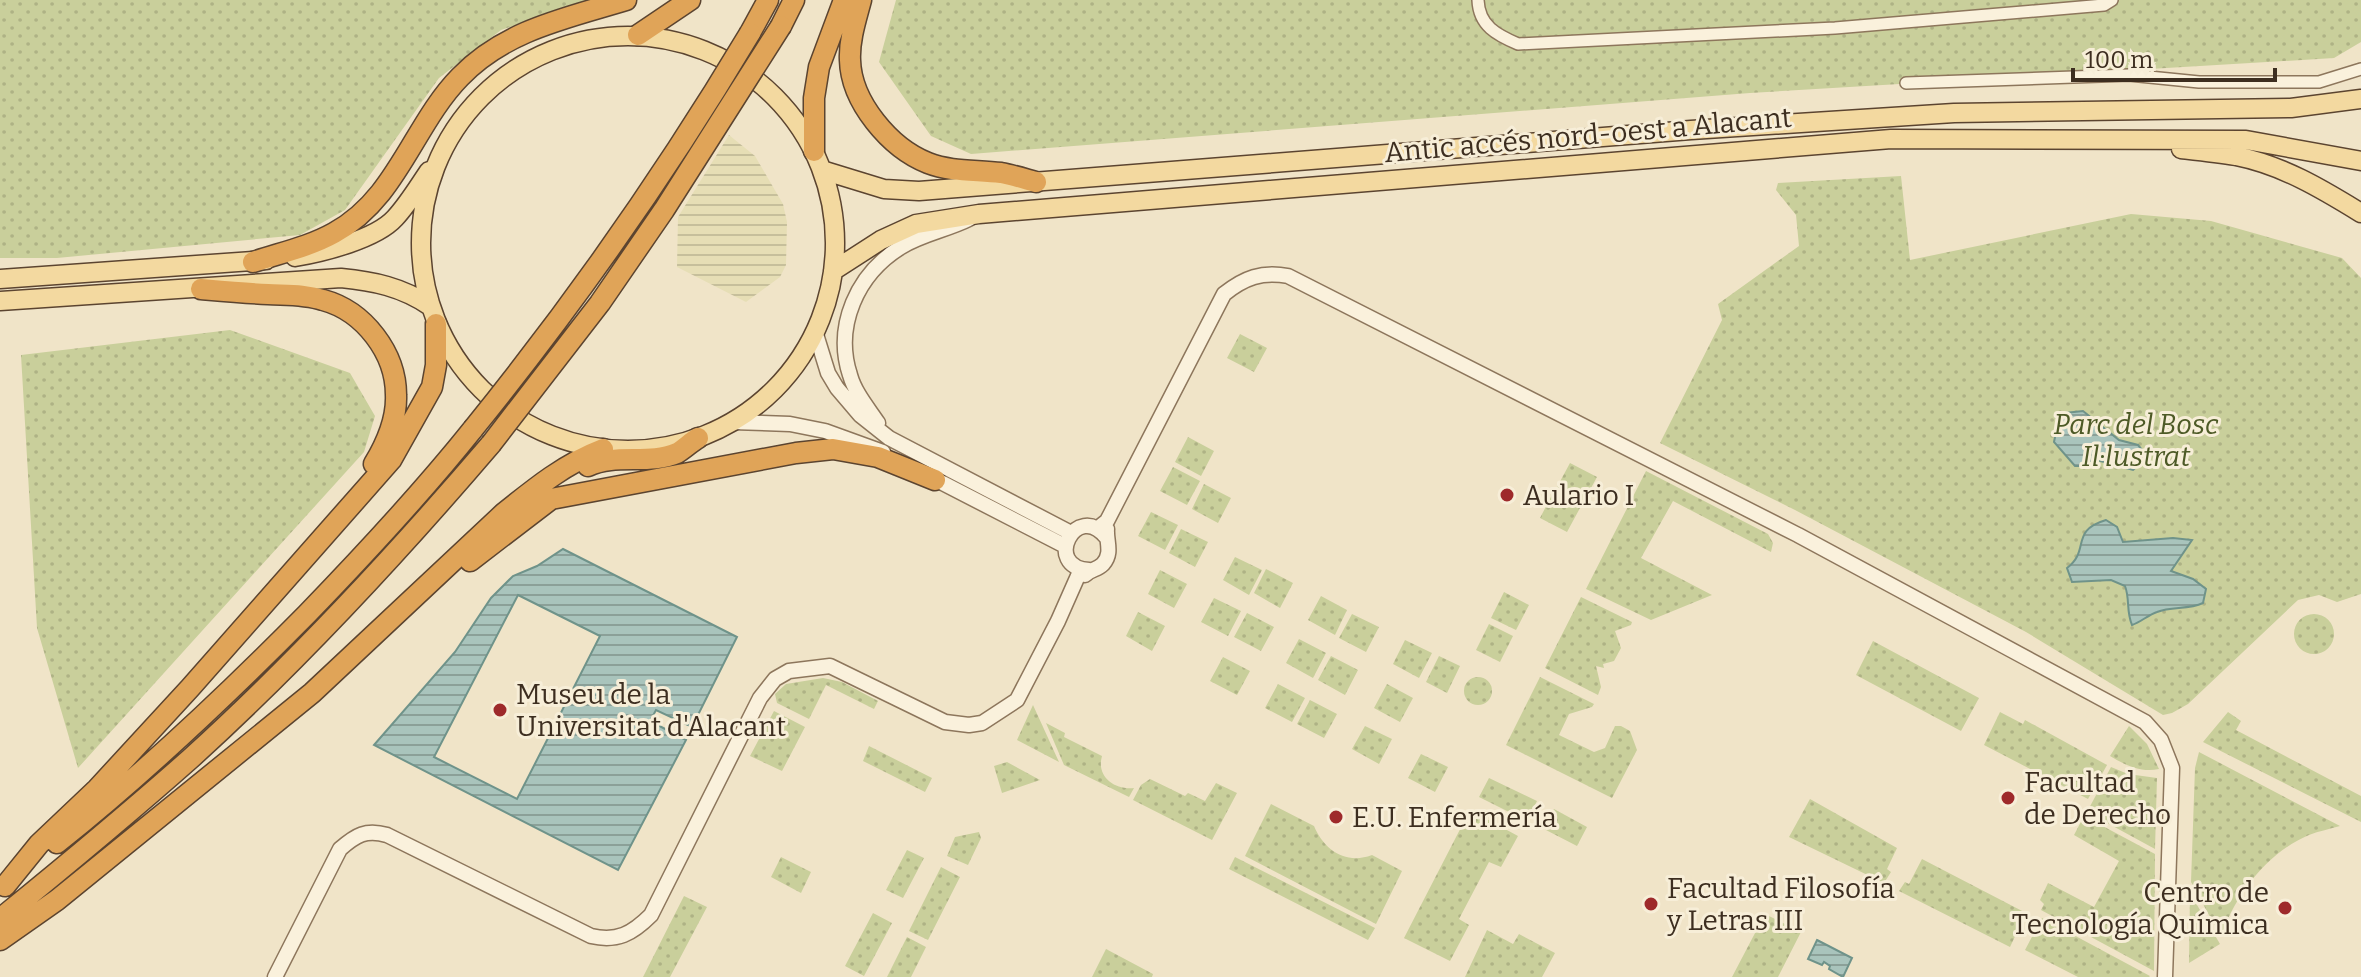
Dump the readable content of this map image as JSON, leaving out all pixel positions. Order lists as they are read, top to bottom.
{
  "streets": {
    "main road": ["Antic accés nord-oest a Alacant"]
  },
  "parks": ["Parc del Bosc Il·lustrat"],
  "places": [
    "Aulario I",
    "Museu de la Universitat d'Alacant",
    "Facultad de Derecho",
    "E.U. Enfermería",
    "Facultad Filosofía y Letras III",
    "Centro de Tecnología Química"
  ],
  "scale_bar": "100 m"
}
